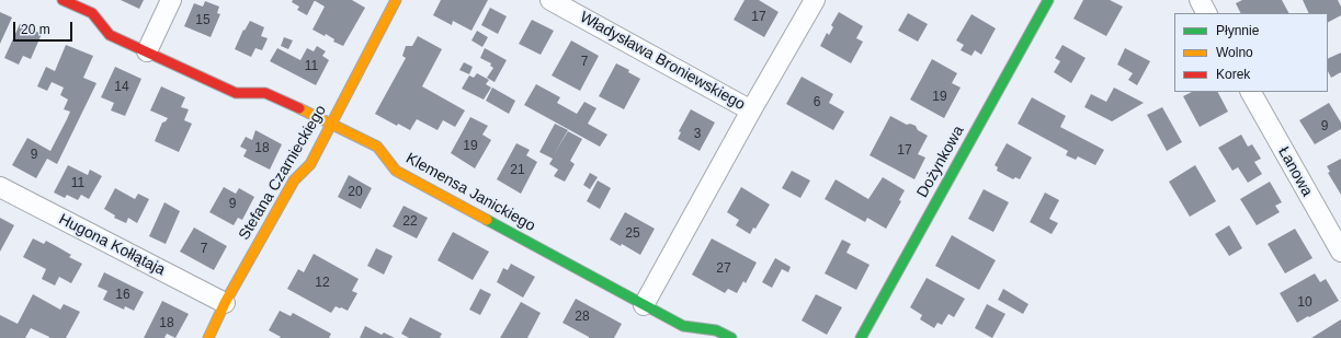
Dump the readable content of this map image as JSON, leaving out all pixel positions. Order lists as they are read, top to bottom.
{
  "streets": {
    "street": [
      "Władysława Broniewskiego",
      "Dożynkowa",
      "Łanowa",
      "Stefana Czarnieckiego",
      "Klemensa Janickiego",
      "Hugona Kołłątaja"
    ]
  },
  "crossings": [
    ["Władysława Broniewskiego", "Klemensa Janickiego"],
    ["Stefana Czarnieckiego", "Klemensa Janickiego"],
    ["Stefana Czarnieckiego", "Hugona Kołłątaja"]
  ],
  "house_numbers": [
    "17",
    "15",
    "7",
    "11",
    "14",
    "19",
    "6",
    "9",
    "3",
    "19",
    "18",
    "17",
    "9",
    "21",
    "11",
    "20",
    "9",
    "22",
    "25",
    "7",
    "27",
    "12",
    "16",
    "10",
    "28",
    "18"
  ],
  "legend": ["Płynnie", "Wolno", "Korek"],
  "scale_bar": "20 m"
}
